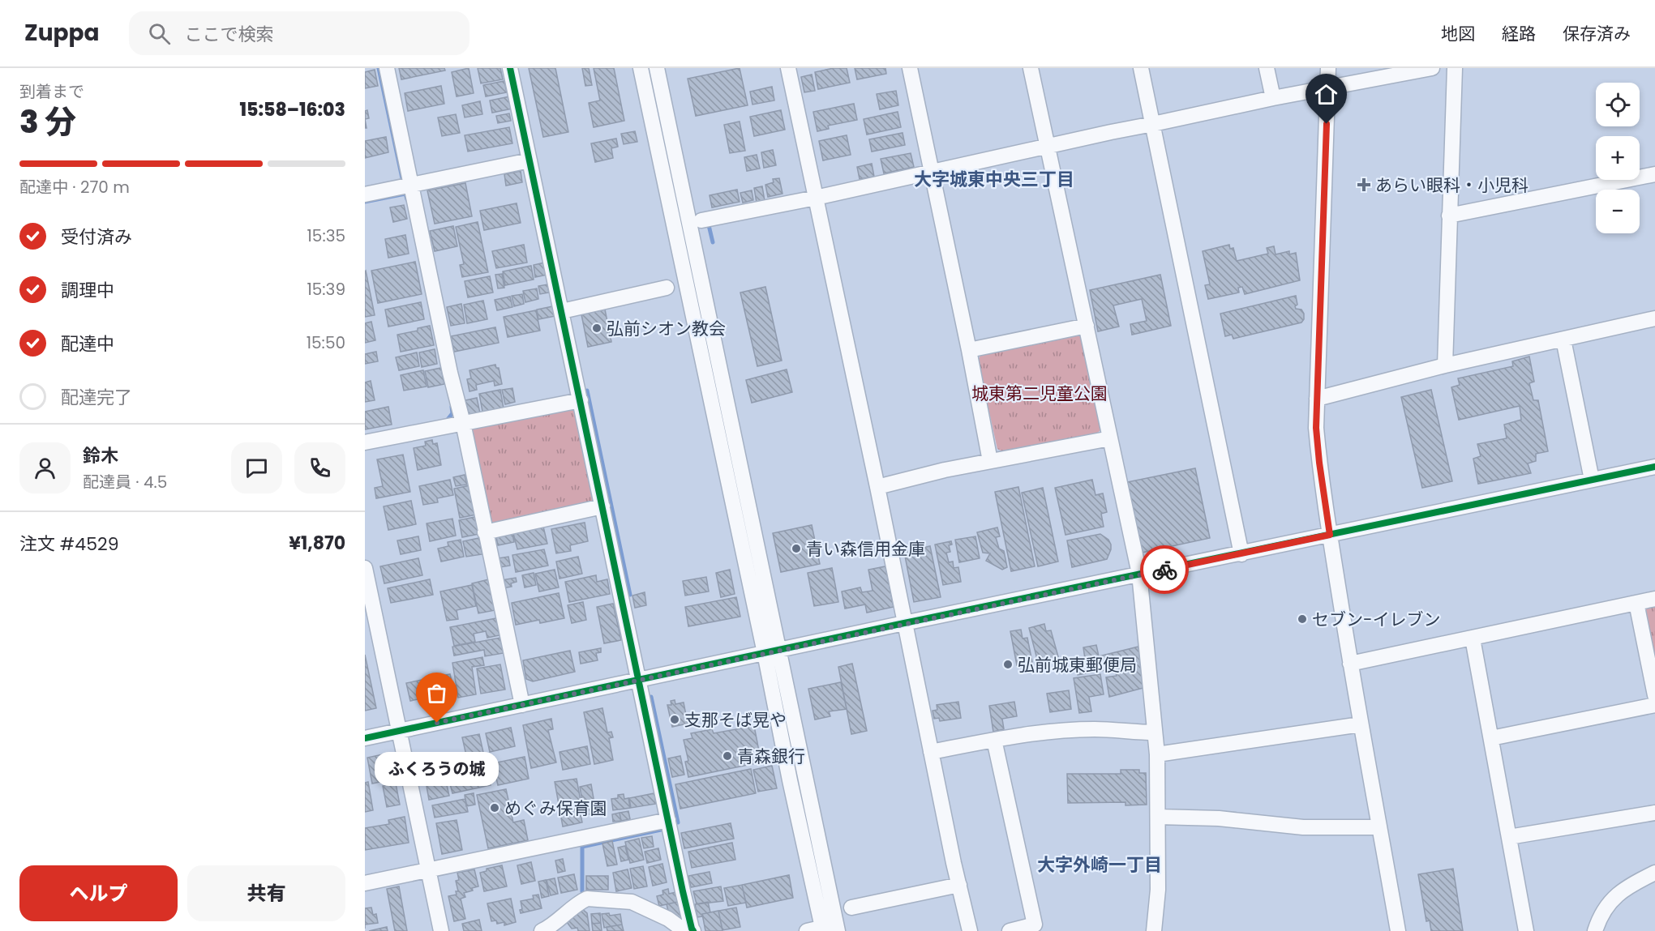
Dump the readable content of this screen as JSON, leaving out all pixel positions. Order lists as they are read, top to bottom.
{
  "districts": ["大字城東中央三丁目", "大字外崎一丁目"],
  "parks": ["城東第二児童公園"],
  "places": {
    "health": ["あらい眼科・小児科"],
    "other": [
      "弘前シオン教会",
      "青い森信用金庫",
      "セブン-イレブン",
      "弘前城東郵便局",
      "支那そば晃や",
      "ふくろうの城",
      "青森銀行",
      "めぐみ保育園"
    ]
  },
  "page": {
    "header": "Zuppa",
    "search": "ここで検索",
    "nav": ["地図", "経路", "保存済み"],
    "heading": ["3 分", "到着まで", "15:58–16:03"],
    "panel": [
      "鈴木",
      "配達員 · 4.5",
      "注文 #4529",
      "¥1,870"
    ],
    "map_buttons": ["+", "−"],
    "bar": "配達中 · 270 m",
    "list": [
      ["受付済み", "15:35"],
      ["調理中", "15:39"],
      ["配達中", "15:50"],
      "配達完了"
    ],
    "bubble": "ふくろうの城",
    "buttons": ["ヘルプ", "共有"]
  }
}
